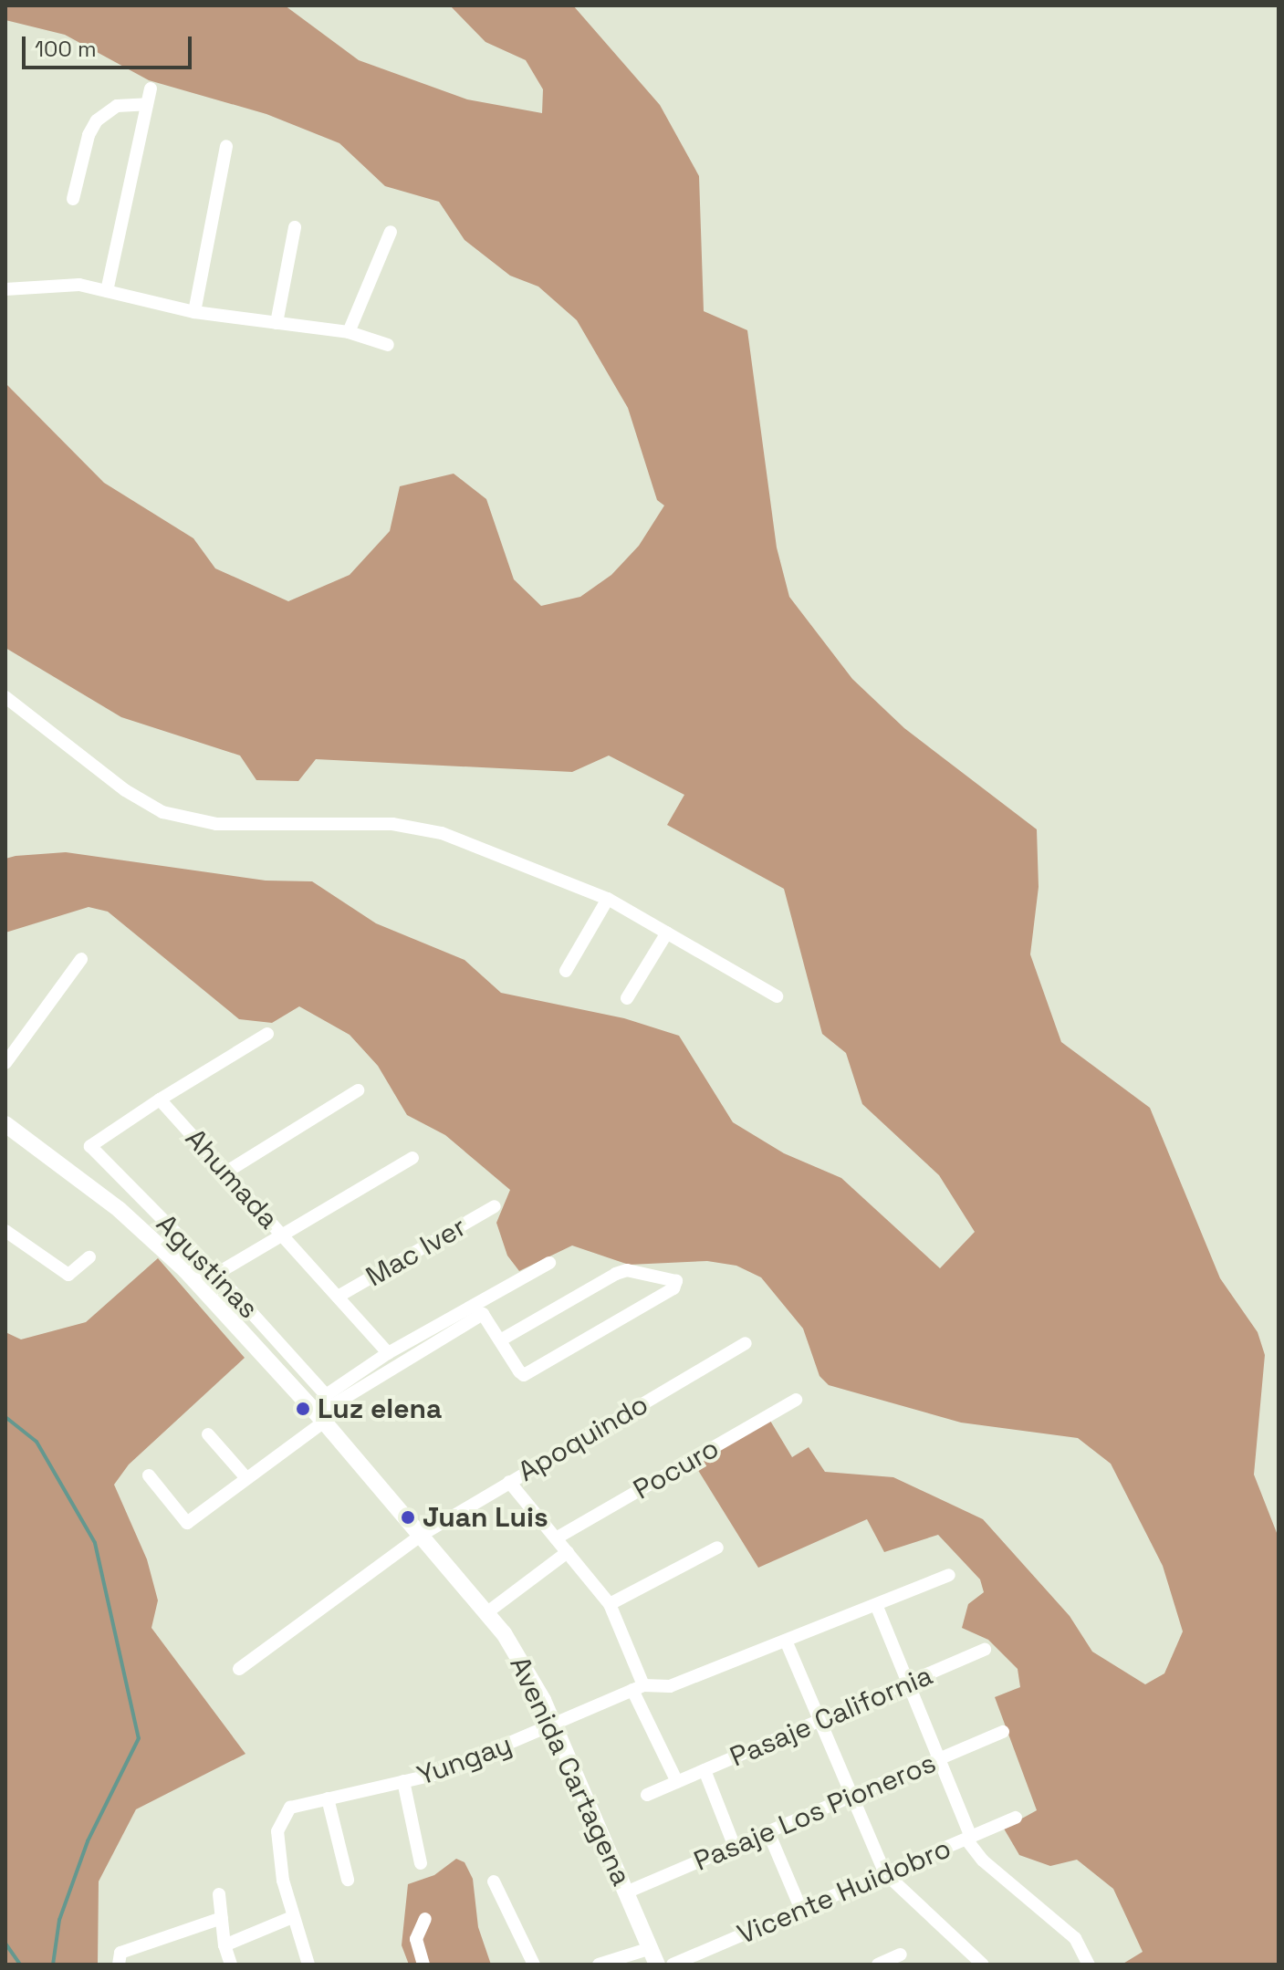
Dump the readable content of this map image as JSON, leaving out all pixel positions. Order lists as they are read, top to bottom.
{
  "streets": {
    "main road": ["Avenida Cartagena"],
    "street": [
      "Ahumada",
      "Mac Iver",
      "Agustinas",
      "Apoquindo",
      "Pocuro",
      "Pasaje California",
      "Yungay",
      "Pasaje Los Pioneros",
      "Vicente Huidobro"
    ]
  },
  "crossings": [
    ["Ahumada", "Mac Iver"],
    ["Ahumada", "Agustinas"],
    ["Apoquindo", "Avenida Cartagena"],
    ["Yungay", "Avenida Cartagena"],
    ["Avenida Cartagena", "Pasaje Los Pioneros"]
  ],
  "places": ["Luz elena", "Juan Luis"],
  "scale_bar": "100 m"
}
